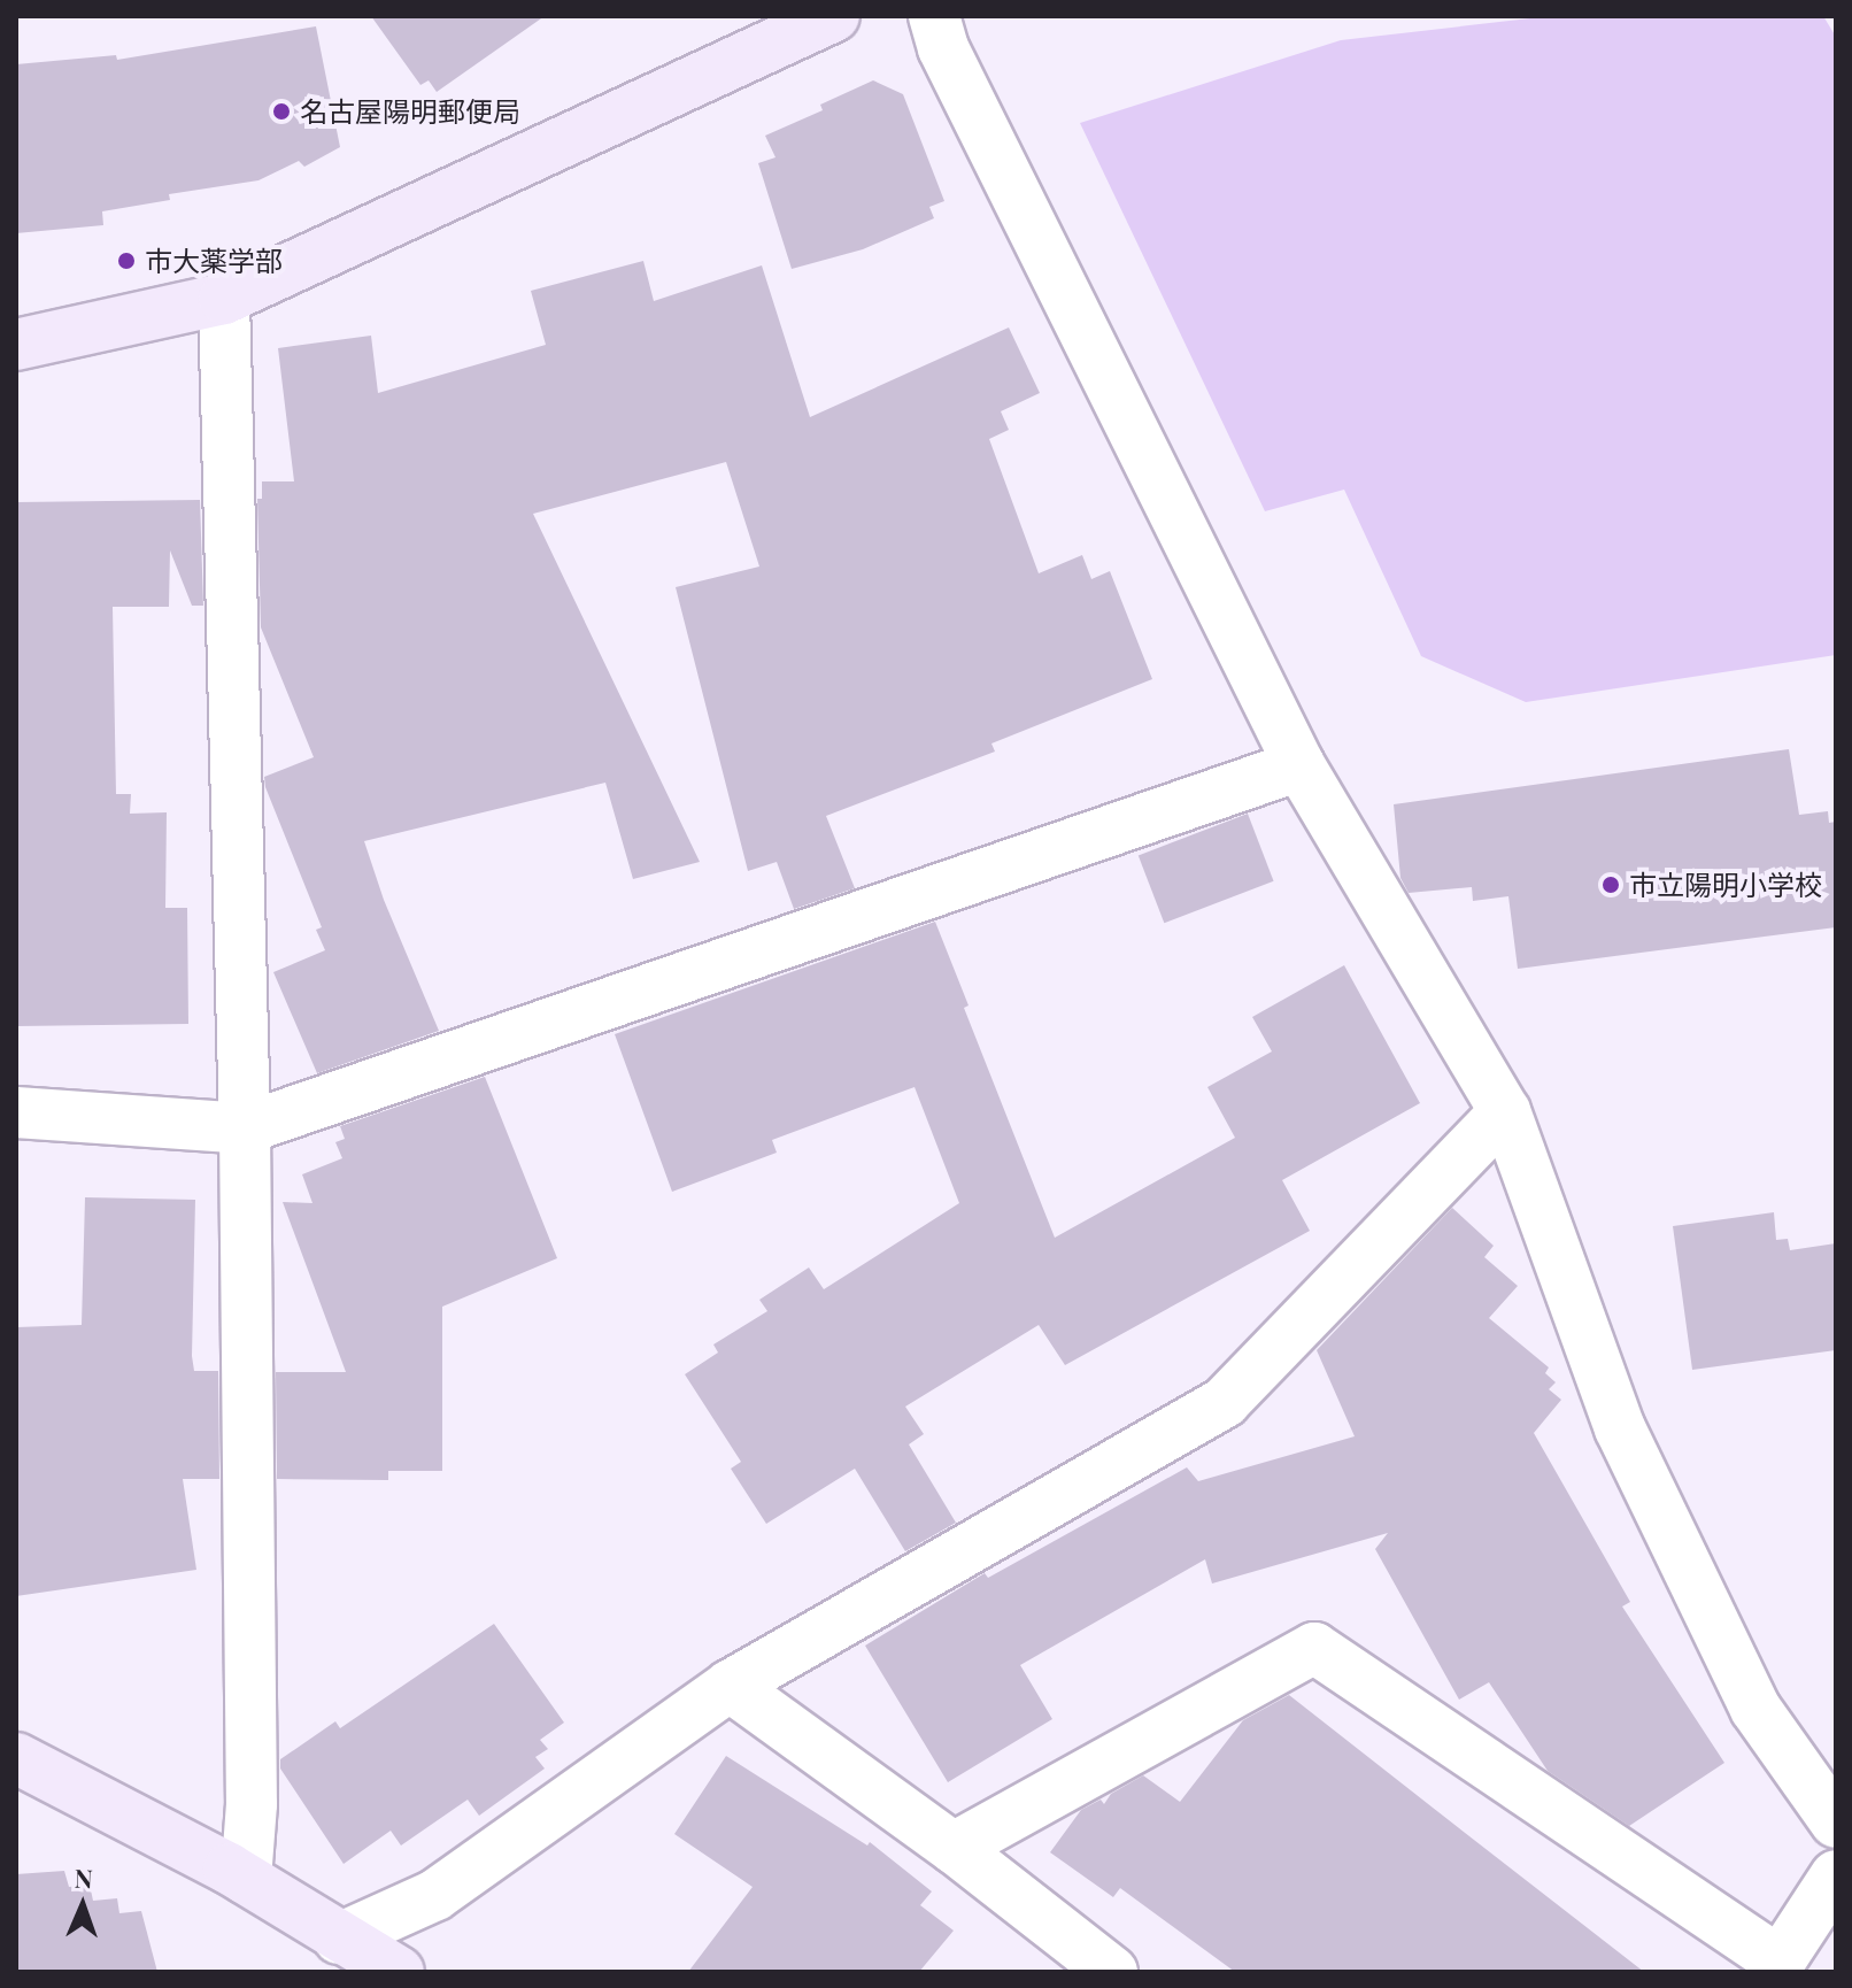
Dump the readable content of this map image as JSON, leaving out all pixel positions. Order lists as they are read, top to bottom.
{
  "places": ["名古屋陽明郵便局", "市大薬学部", "市立陽明小学校"],
  "north": "top"
}
